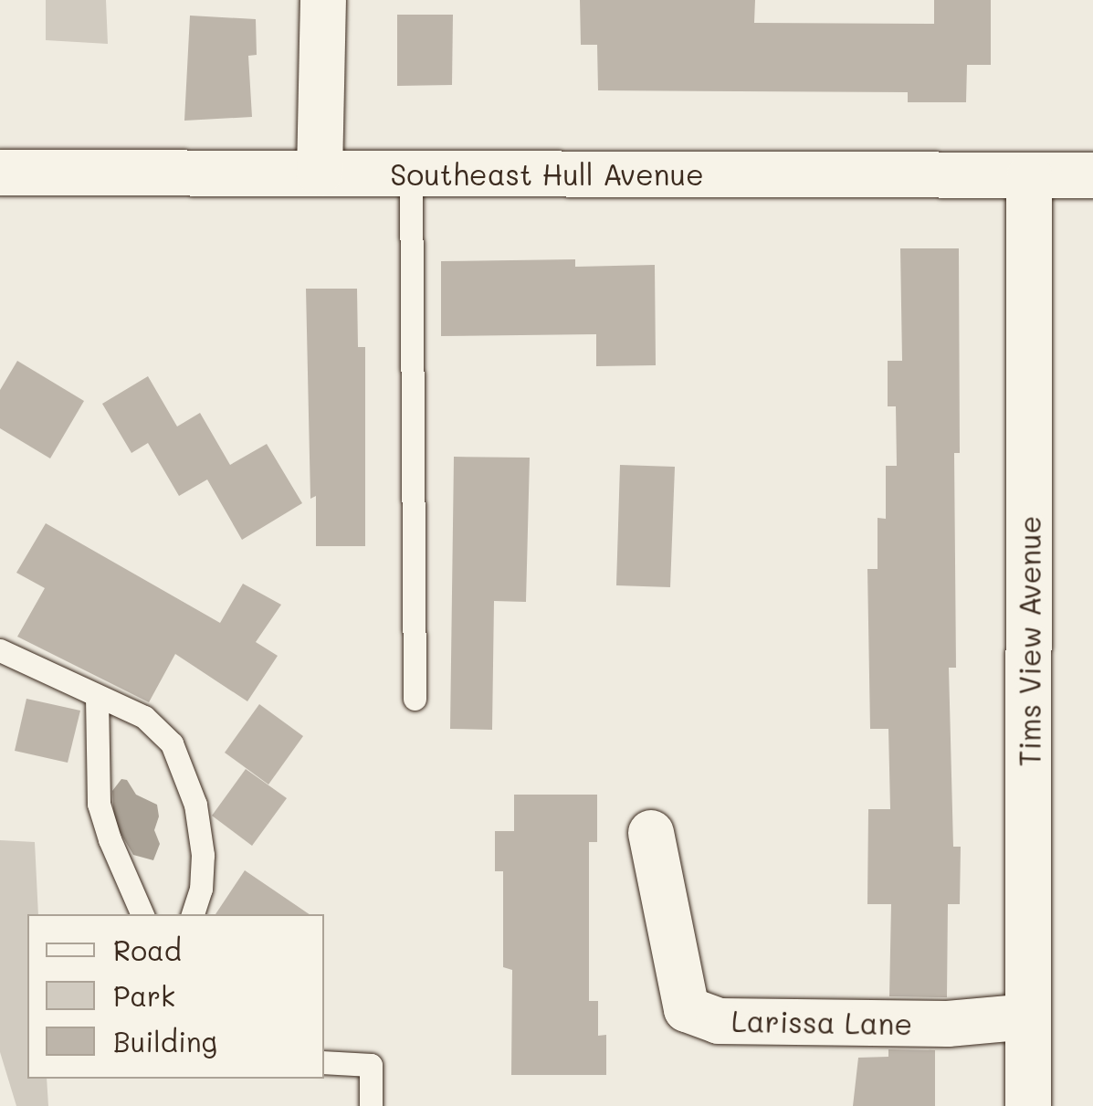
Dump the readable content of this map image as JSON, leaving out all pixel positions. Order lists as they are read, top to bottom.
{
  "streets": {
    "street": ["Southeast Hull Avenue", "Tims View Avenue", "Larissa Lane"]
  },
  "crossings": [
    ["Southeast Hull Avenue", "Tims View Avenue"],
    ["Tims View Avenue", "Larissa Lane"]
  ],
  "legend": ["Road", "Park", "Building"]
}
